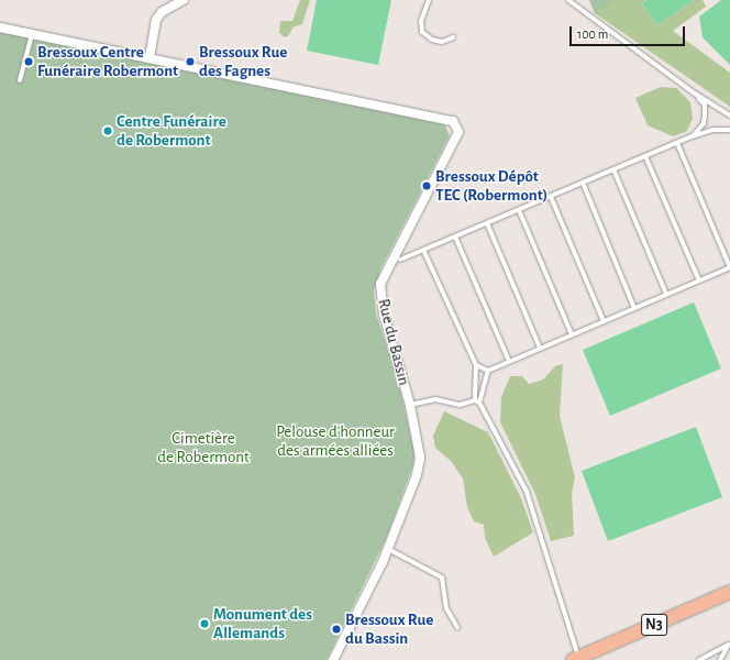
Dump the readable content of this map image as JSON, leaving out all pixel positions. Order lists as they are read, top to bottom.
{
  "streets": {
    "main road": ["N3"],
    "street": ["Rue du Bassin"]
  },
  "parks": ["Pelouse d'honneur des armées alliées", "Cimetière de Robermont"],
  "places": [
    "Bressoux Centre Funéraire Robermont",
    "Bressoux Rue des Fagnes",
    "Centre Funéraire de Robermont",
    "Bressoux Dépôt TEC (Robermont)",
    "Monument des Allemands",
    "Bressoux Rue du Bassin"
  ],
  "scale_bar": "100 m"
}
